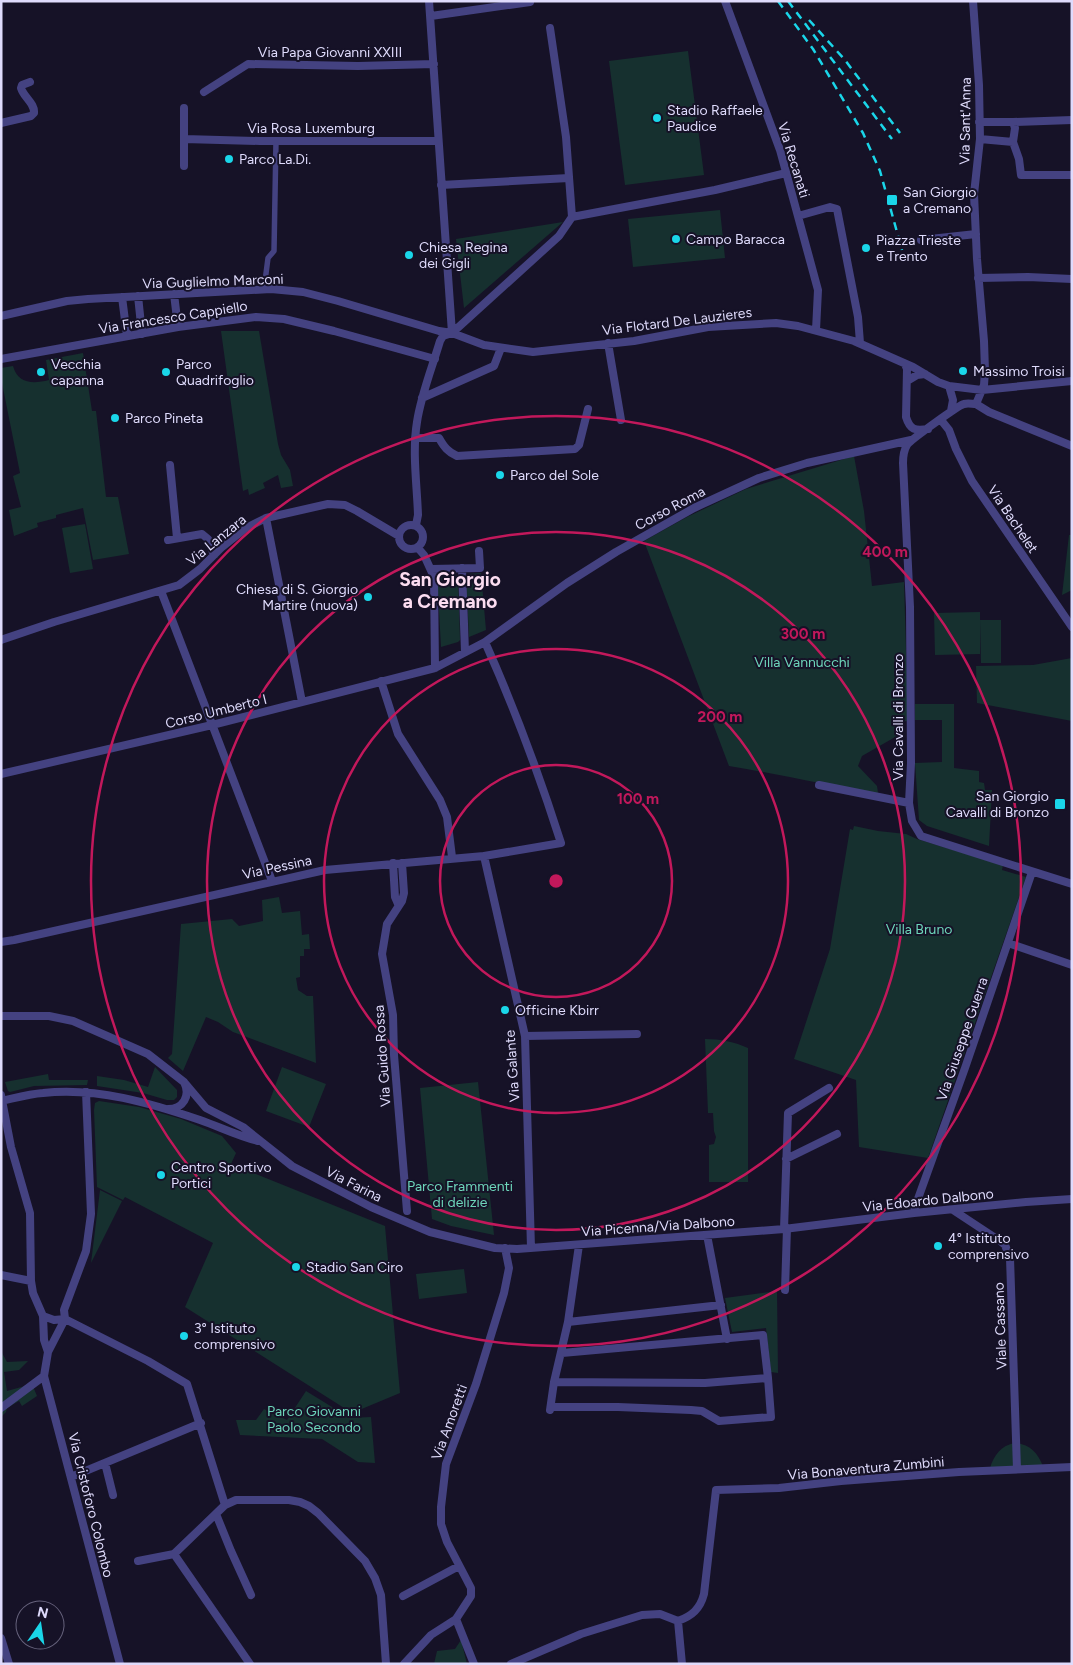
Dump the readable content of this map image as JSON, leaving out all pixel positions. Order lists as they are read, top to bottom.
{
  "streets": {
    "street": [
      "Via Papa Giovanni XXIII",
      "Via Sant'Anna",
      "Via Rosa Luxemburg",
      "Via Recanati",
      "Via Guglielmo Marconi",
      "Via Francesco Cappiello",
      "Via Flotard De Lauzieres",
      "Corso Roma",
      "Via Bachelet",
      "Via Lanzara",
      "Corso Umberto I",
      "Via Cavalli di Bronzo",
      "Via Pessina",
      "Via Giuseppe Guerra",
      "Via Guido Rossa",
      "Via Galante",
      "Via Farina",
      "Via Edoardo Dalbono",
      "Via Picenna/Via Dalbono",
      "Viale Cassano",
      "Via Amoretti",
      "Via Bonaventura Zumbini",
      "Via Cristoforo Colombo"
    ]
  },
  "crossings": [
    ["Via Recanati", "Via Flotard De Lauzieres"],
    ["Via Guglielmo Marconi", "Via Flotard De Lauzieres"],
    ["Via Flotard De Lauzieres", "Corso Roma"],
    ["Via Flotard De Lauzieres", "Via Bachelet"],
    ["Corso Roma", "Via Bachelet"],
    ["Corso Roma", "Corso Umberto I"],
    ["Corso Roma", "Via Cavalli di Bronzo"],
    ["Corso Roma", "Via Pessina"],
    ["Via Cavalli di Bronzo", "Via Giuseppe Guerra"],
    ["Via Pessina", "Via Guido Rossa"],
    ["Via Pessina", "Via Galante"],
    ["Via Giuseppe Guerra", "Via Edoardo Dalbono"],
    ["Via Galante", "Via Farina"],
    ["Via Galante", "Via Picenna/Via Dalbono"],
    ["Via Farina", "Via Picenna/Via Dalbono"],
    ["Via Farina", "Via Amoretti"],
    ["Via Edoardo Dalbono", "Via Picenna/Via Dalbono"],
    ["Via Edoardo Dalbono", "Viale Cassano"],
    ["Viale Cassano", "Via Bonaventura Zumbini"]
  ],
  "districts": ["San Giorgio a Cremano"],
  "parks": [
    "Villa Vannucchi",
    "Villa Bruno",
    "Parco Frammenti di delizie",
    "Parco Giovanni Paolo Secondo"
  ],
  "places": {
    "other": [
      "Stadio Raffaele Paudice",
      "Parco La.Di.",
      "Campo Baracca",
      "Piazza Trieste e Trento",
      "Chiesa Regina dei Gigli",
      "Massimo Troisi",
      "Vecchia capanna",
      "Parco Quadrifoglio",
      "Parco Pineta",
      "Parco del Sole",
      "Chiesa di S. Giorgio Martire (nuova)",
      "Officine Kbirr",
      "Centro Sportivo Portici",
      "4° Istituto comprensivo",
      "Stadio San Ciro",
      "3° Istituto comprensivo"
    ],
    "transit": ["San Giorgio a Cremano", "San Giorgio Cavalli di Bronzo"]
  },
  "north": "top",
  "rings": [
    "400 m",
    "300 m",
    "200 m",
    "100 m"
  ]
}
